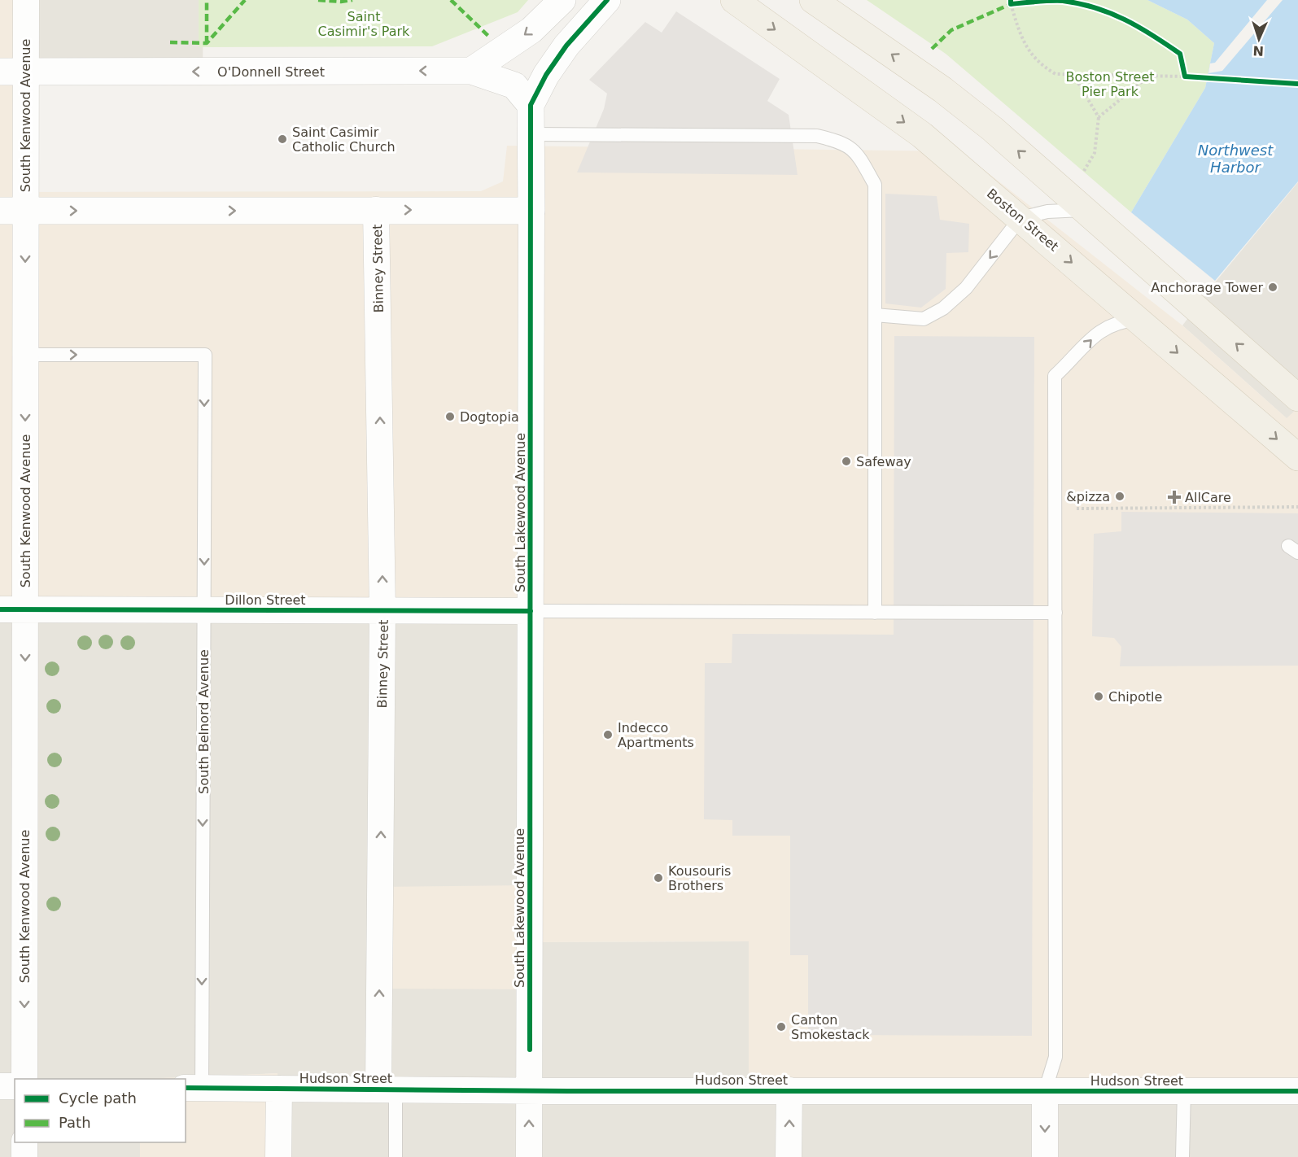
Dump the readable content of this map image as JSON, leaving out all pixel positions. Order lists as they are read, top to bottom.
{
  "streets": {
    "main road": ["Boston Street"],
    "street": [
      "O'Donnell Street",
      "South Kenwood Avenue",
      "Binney Street",
      "South Lakewood Avenue",
      "Dillon Street",
      "Hudson Street"
    ],
    "lane": ["South Belnord Avenue"]
  },
  "crossings": [
    ["O'Donnell Street", "South Kenwood Avenue"],
    ["O'Donnell Street", "South Lakewood Avenue"],
    ["South Kenwood Avenue", "Dillon Street"],
    ["South Kenwood Avenue", "South Belnord Avenue"],
    ["Binney Street", "Dillon Street"],
    ["Binney Street", "Hudson Street"],
    ["South Lakewood Avenue", "Dillon Street"],
    ["South Lakewood Avenue", "Hudson Street"],
    ["Dillon Street", "South Belnord Avenue"],
    ["South Belnord Avenue", "Hudson Street"]
  ],
  "one_way": ["South Kenwood Avenue", "Binney Street", "South Belnord Avenue"],
  "water": ["Northwest Harbor"],
  "parks": ["Saint Casimir's Park", "Boston Street Pier Park"],
  "places": {
    "other": [
      "Saint Casimir Catholic Church",
      "Anchorage Tower",
      "Dogtopia",
      "Safeway",
      "&pizza",
      "Chipotle",
      "Indecco Apartments",
      "Kousouris Brothers",
      "Canton Smokestack"
    ],
    "health": ["AllCare"]
  },
  "legend": ["Cycle path", "Path"],
  "north": "bottom"
}
